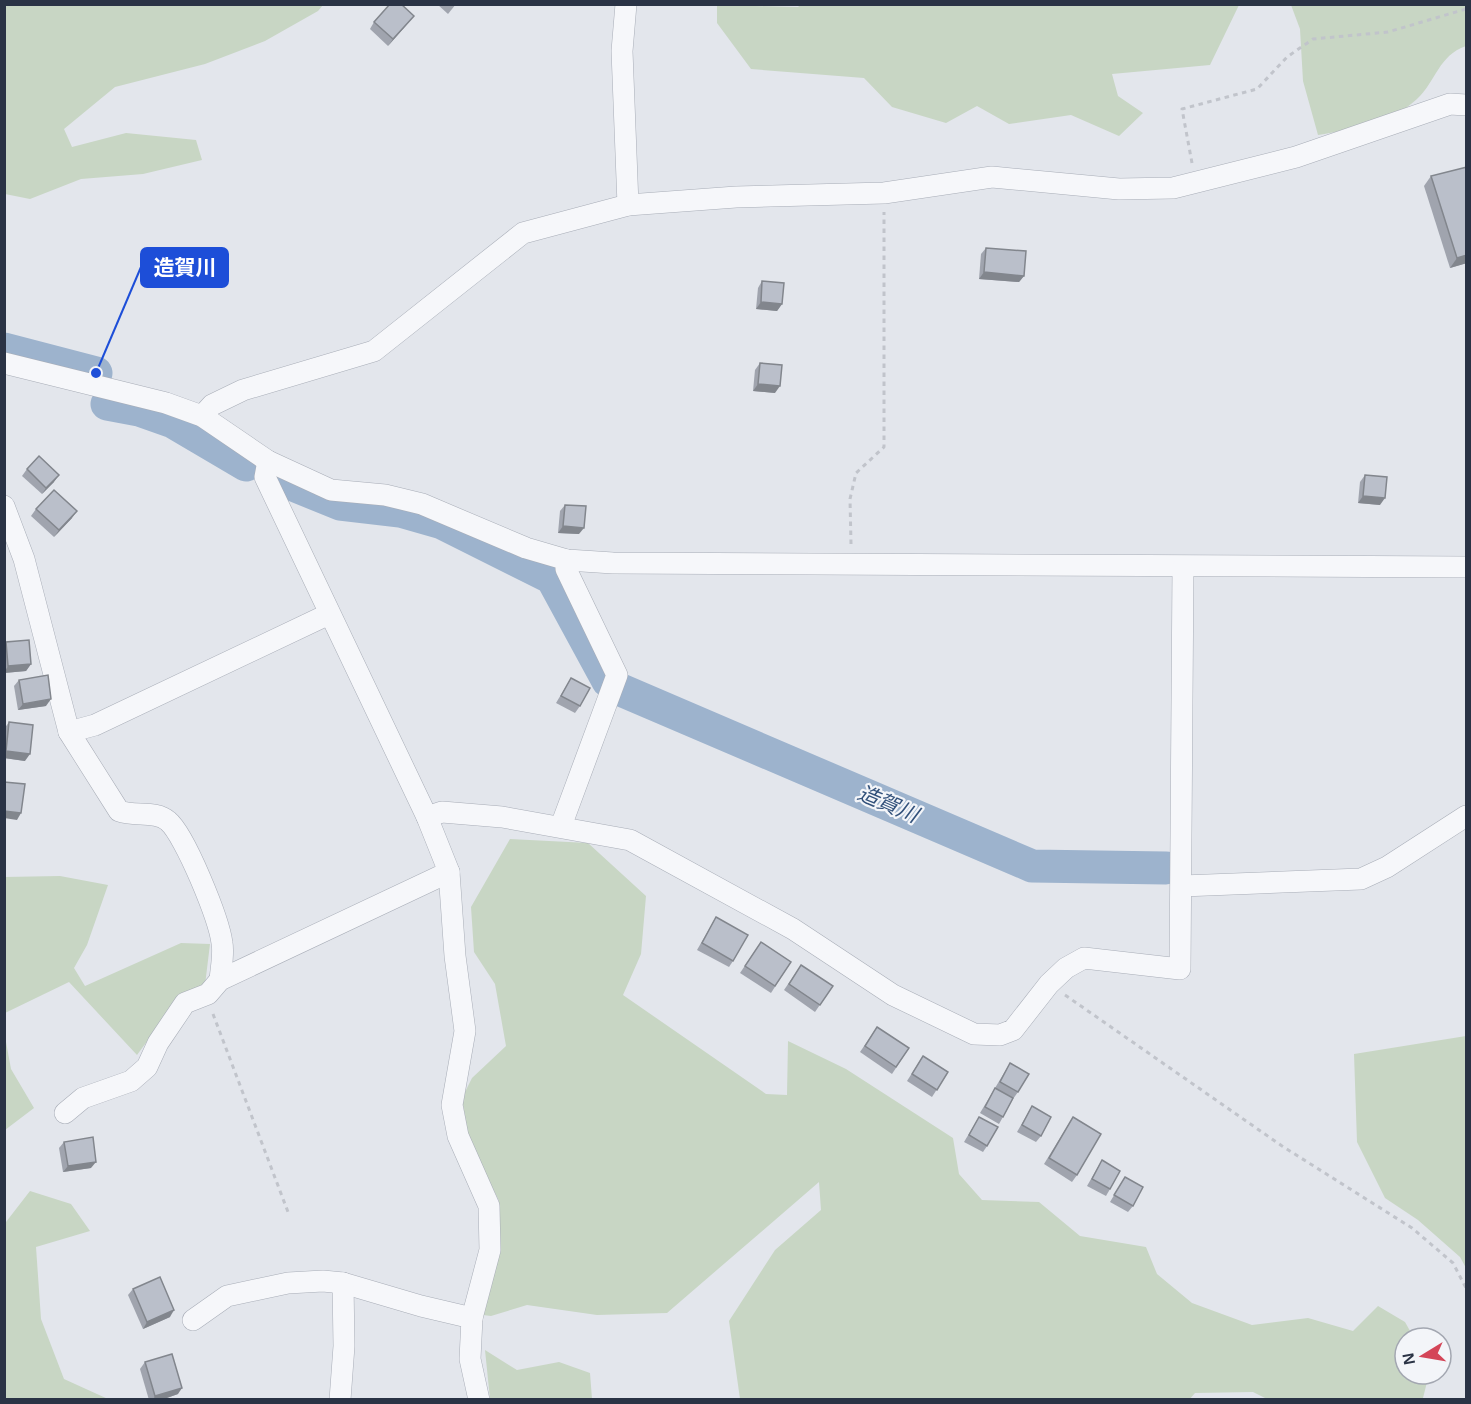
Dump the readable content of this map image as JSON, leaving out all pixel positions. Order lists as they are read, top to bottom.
{
  "water": ["造賀川"],
  "places": ["造賀川"],
  "north": "left"
}
